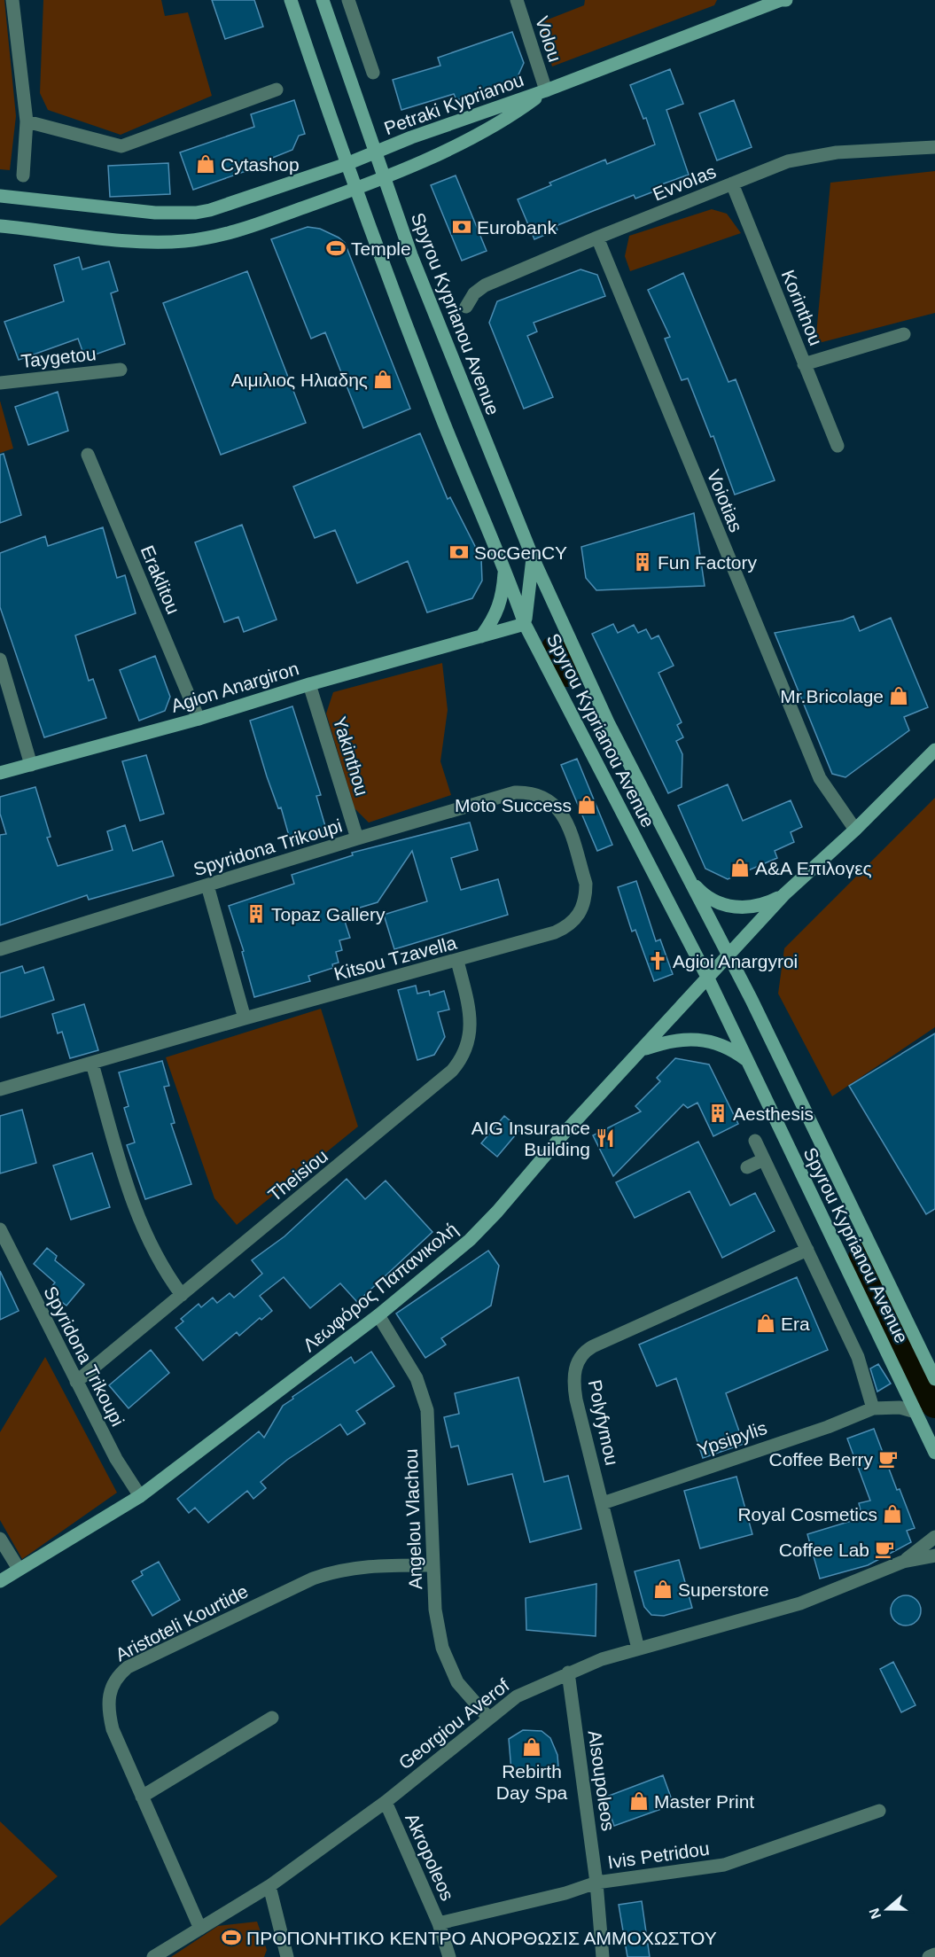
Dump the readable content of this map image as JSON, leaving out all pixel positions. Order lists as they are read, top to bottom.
{
  "streets": {
    "main road": [
      "Petraki Kyprianou",
      "Spyrou Kyprianou Avenue",
      "Agion Anargiron",
      "Λεωφόρος Παπανικολή"
    ],
    "street": [
      "Volou",
      "EvvoIas",
      "Korinthou",
      "Taygetou",
      "Voiotias",
      "Eraklitou",
      "Yakinthou",
      "Spyridona Trikoupi",
      "Kitsou Tzavella",
      "Theisiou",
      "Polyfymou",
      "Ypsipylis",
      "Angelou Vlachou",
      "Aristoteli Kourtide",
      "Georgiou Averof",
      "Alsoupoleos",
      "Ivis Petridou",
      "Akropoleos"
    ]
  },
  "crossings": [
    ["Volou", "Petraki Kyprianou"],
    ["Petraki Kyprianou", "Spyrou Kyprianou Avenue"],
    ["EvvoIas", "Korinthou"],
    ["EvvoIas", "Voiotias"],
    ["Spyrou Kyprianou Avenue", "Agion Anargiron"],
    ["Spyrou Kyprianou Avenue", "Λεωφόρος Παπανικολή"],
    ["Spyrou Kyprianou Avenue", "Ypsipylis"],
    ["Eraklitou", "Agion Anargiron"],
    ["Agion Anargiron", "Yakinthou"],
    ["Yakinthou", "Spyridona Trikoupi"],
    ["Spyridona Trikoupi", "Kitsou Tzavella"],
    ["Spyridona Trikoupi", "Theisiou"],
    ["Spyridona Trikoupi", "Λεωφόρος Παπανικολή"],
    ["Kitsou Tzavella", "Theisiou"],
    ["Λεωφόρος Παπανικολή", "Angelou Vlachou"],
    ["Polyfymou", "Ypsipylis"],
    ["Polyfymou", "Georgiou Averof"],
    ["Angelou Vlachou", "Aristoteli Kourtide"],
    ["Angelou Vlachou", "Georgiou Averof"],
    ["Aristoteli Kourtide", "Georgiou Averof"],
    ["Georgiou Averof", "Alsoupoleos"],
    ["Georgiou Averof", "Akropoleos"],
    ["Alsoupoleos", "Ivis Petridou"],
    ["Ivis Petridou", "Akropoleos"]
  ],
  "places": {
    "shop": [
      "Cytashop",
      "Αιμιλιος Ηλιαδης",
      "Mr.Bricolage",
      "Moto Success",
      "Α&Α Επιλογες",
      "Era",
      "Royal Cosmetics",
      "Superstore",
      "Rebirth Day Spa",
      "Master Print"
    ],
    "bank": ["Eurobank", "SocGenCY"],
    "sports": ["Temple", "ΠΡΟΠΟΝΗΤΙΚΟ ΚΕΝΤΡΟ ΑΝΟΡΘΩΣΙΣ ΑΜΜΟΧΩΣΤΟΥ"],
    "building": ["Fun Factory", "Topaz Gallery", "Aesthesis"],
    "church": ["Agioi Anargyroi"],
    "restaurant": ["AIG Insurance Building"],
    "cafe": ["Coffee Berry", "Coffee Lab"]
  },
  "north": "left"
}
